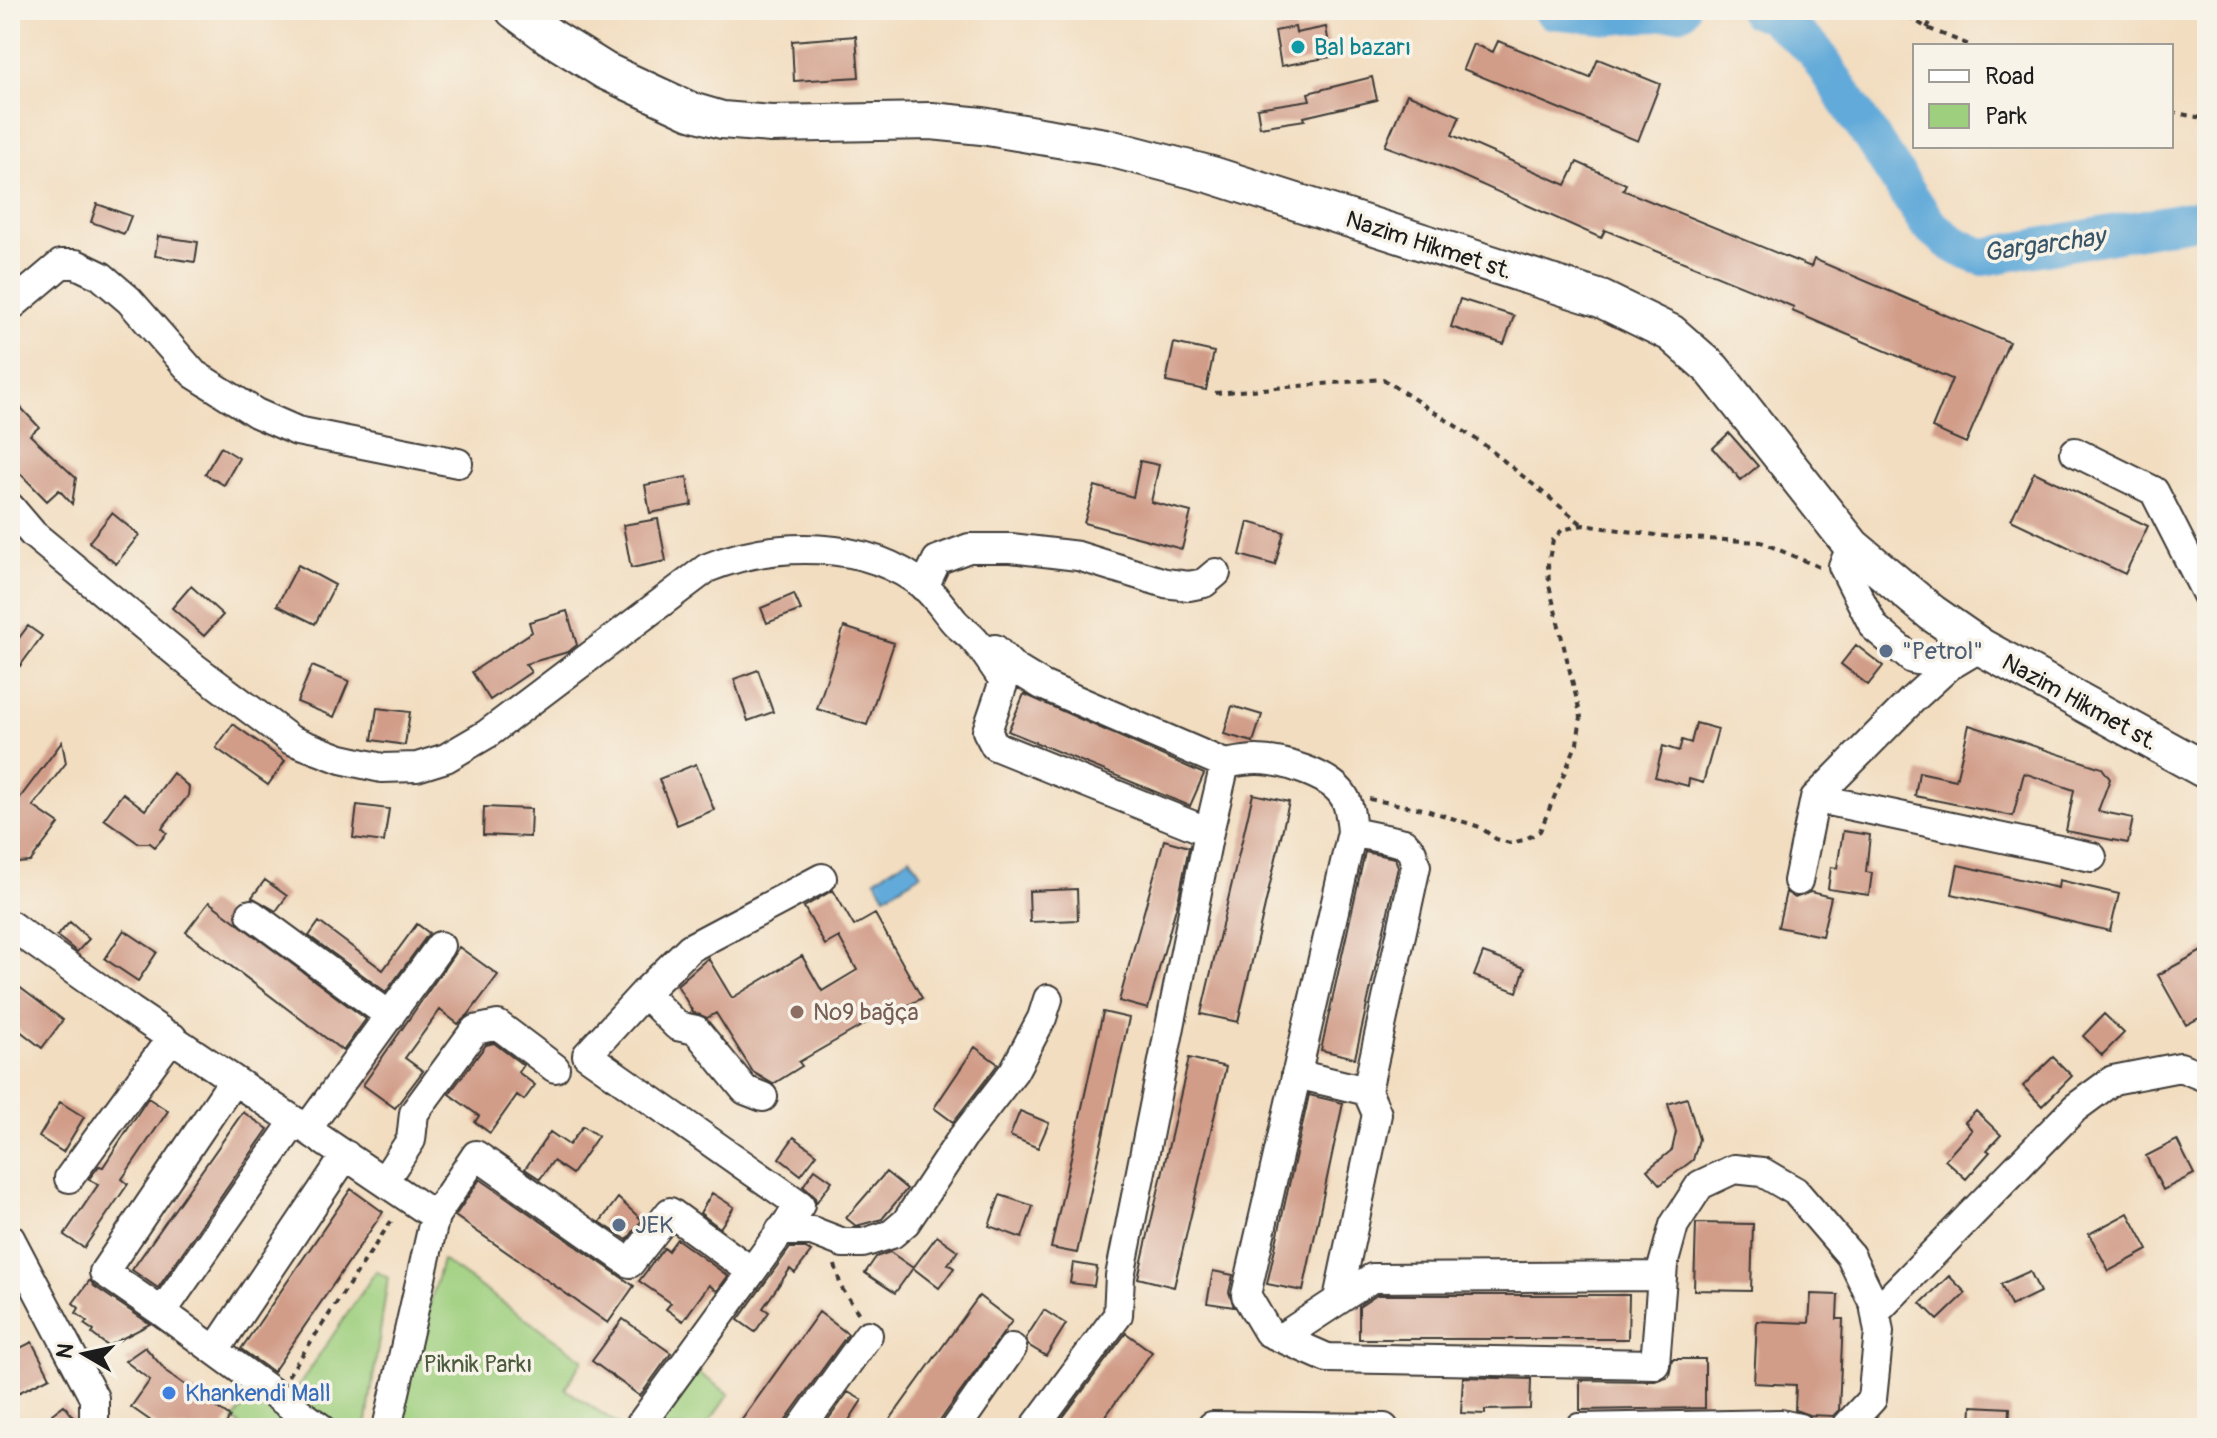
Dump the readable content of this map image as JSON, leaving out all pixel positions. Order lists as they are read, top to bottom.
{
  "streets": {
    "main road": ["Nazim Hikmet st."]
  },
  "water": ["Gargarchay"],
  "parks": ["Piknik Parkı"],
  "places": [
    "Bal bazarı",
    "\"Petrol\"",
    "№9 bağça",
    "JEK",
    "Khankendi Mall"
  ],
  "legend": ["Road", "Park"],
  "north": "left"
}
